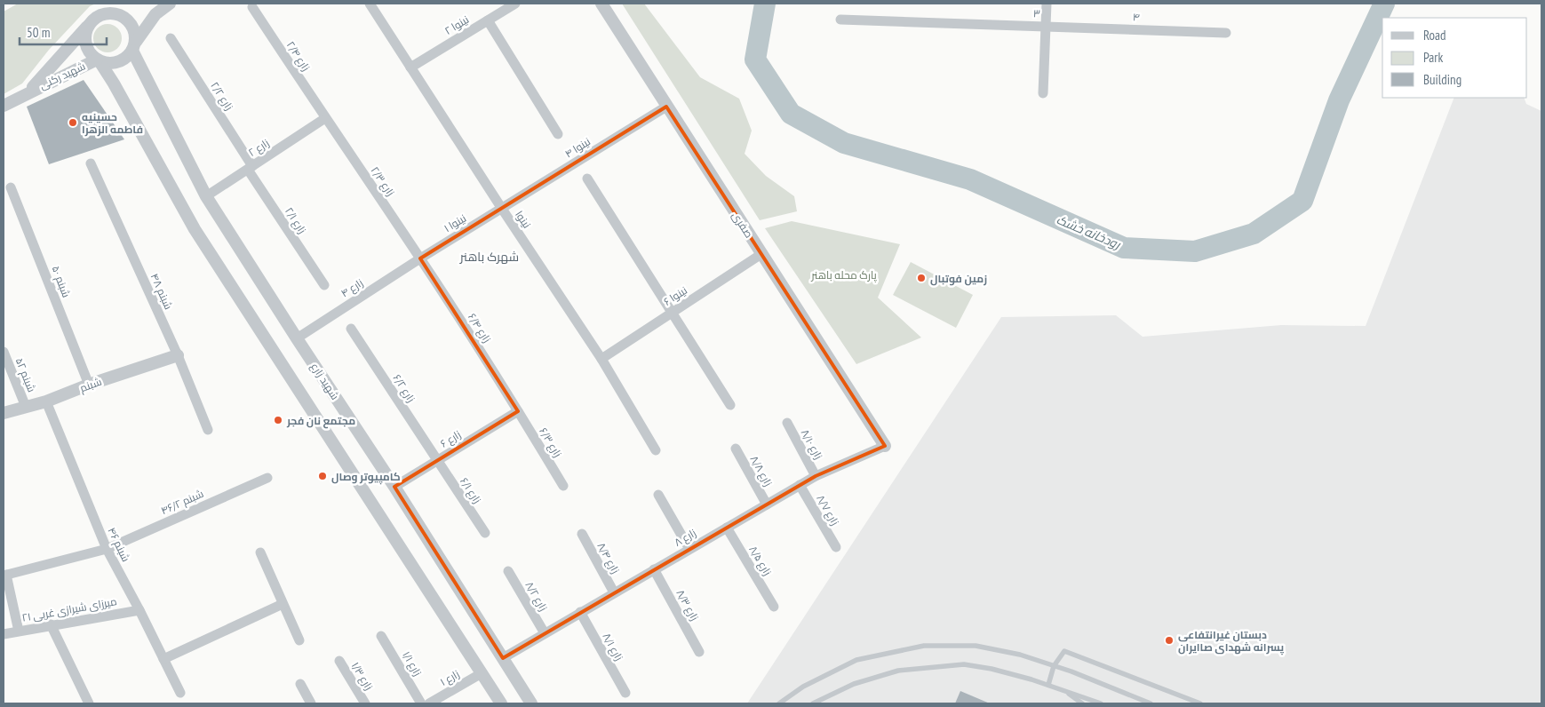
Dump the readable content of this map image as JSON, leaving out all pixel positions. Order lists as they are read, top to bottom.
{
  "streets": {
    "street": [
      "۳",
      "۴",
      "۲ نینوا",
      "۲/۴ زارع",
      "شهید رکنی",
      "۲/۲ زارع",
      "۲ زارع",
      "۴ نینوا",
      "۲/۳ زارع",
      "نینوا",
      "۲/۱ زارع",
      "۱ نینوا",
      "صفری",
      "۵۰ شبنم",
      "۴ زارع",
      "۴۸ شبنم",
      "۶ نینوا",
      "۶/۴ زارع",
      "۵۲ شبنم",
      "شهید زارع",
      "شبنم",
      "۶/۲ زارع",
      "۶ زارع",
      "۶/۳ زارع",
      "۸/۱۰ زارع",
      "۸/۸ زارع",
      "۶/۱ زارع",
      "۴۶/۲ شبنم",
      "۸/۷ زارع",
      "۸ زارع",
      "۴۶ شبنم",
      "۸/۴ زارع",
      "۸/۵ زارع",
      "۸/۲ زارع",
      "۸/۳ زارع",
      "۲۱ میرزای شیرازی غربی",
      "۸/۱ زارع",
      "۱/۱ زارع",
      "۱/۳ زارع",
      "۱ زارع"
    ]
  },
  "crossings": [
    ["۳", "۴"],
    ["۲ نینوا", "نینوا"],
    ["۲/۴ زارع", "۲ زارع"],
    ["۲/۴ زارع", "۲/۳ زارع"],
    ["شهید رکنی", "شهید زارع"],
    ["۲/۲ زارع", "۲ زارع"],
    ["۲/۲ زارع", "۲/۱ زارع"],
    ["۲ زارع", "۲/۳ زارع"],
    ["۲ زارع", "۲/۱ زارع"],
    ["۲ زارع", "شهید زارع"],
    ["۴ نینوا", "نینوا"],
    ["۴ نینوا", "۱ نینوا"],
    ["۴ نینوا", "صفری"],
    ["۲/۳ زارع", "۱ نینوا"],
    ["۲/۳ زارع", "۴ زارع"],
    ["۲/۳ زارع", "۶/۴ زارع"],
    ["نینوا", "۱ نینوا"],
    ["نینوا", "۶ نینوا"],
    ["۱ نینوا", "۴ زارع"],
    ["۱ نینوا", "۶/۴ زارع"],
    ["صفری", "۶ نینوا"],
    ["صفری", "۸ زارع"],
    ["۵۰ شبنم", "شبنم"],
    ["۴ زارع", "۶/۴ زارع"],
    ["۴ زارع", "شهید زارع"],
    ["۴۸ شبنم", "شبنم"],
    ["۶/۴ زارع", "۶ زارع"],
    ["۶/۴ زارع", "۶/۳ زارع"],
    ["۵۲ شبنم", "شبنم"],
    ["شهید زارع", "۶ زارع"],
    ["شهید زارع", "۸ زارع"],
    ["شبنم", "۴۶ شبنم"],
    ["۶/۲ زارع", "۶ زارع"],
    ["۶/۲ زارع", "۶/۱ زارع"],
    ["۶ زارع", "۶/۳ زارع"],
    ["۶ زارع", "۶/۱ زارع"],
    ["۸/۱۰ زارع", "۸ زارع"],
    ["۸/۸ زارع", "۸ زارع"],
    ["۴۶/۲ شبنم", "۴۶ شبنم"],
    ["۸/۷ زارع", "۸ زارع"],
    ["۸ زارع", "۸/۴ زارع"],
    ["۸ زارع", "۸/۵ زارع"],
    ["۸ زارع", "۸/۲ زارع"],
    ["۸ زارع", "۸/۳ زارع"],
    ["۸ زارع", "۸/۱ زارع"],
    ["۴۶ شبنم", "۲۱ میرزای شیرازی غربی"]
  ],
  "districts": ["شهرک باهنر"],
  "water": ["رودخانه خشک"],
  "parks": ["پارک محله باهنر"],
  "places": [
    "حسینیه فاطمه الزهرا",
    "زمین فوتبال",
    "مجتمع نان فجر",
    "کامپیوتر وصال",
    "دبستان غیرانتفاعی پسرانه شهدای صاایران"
  ],
  "legend": ["Road", "Park", "Building"],
  "scale_bar": "50 m"
}
